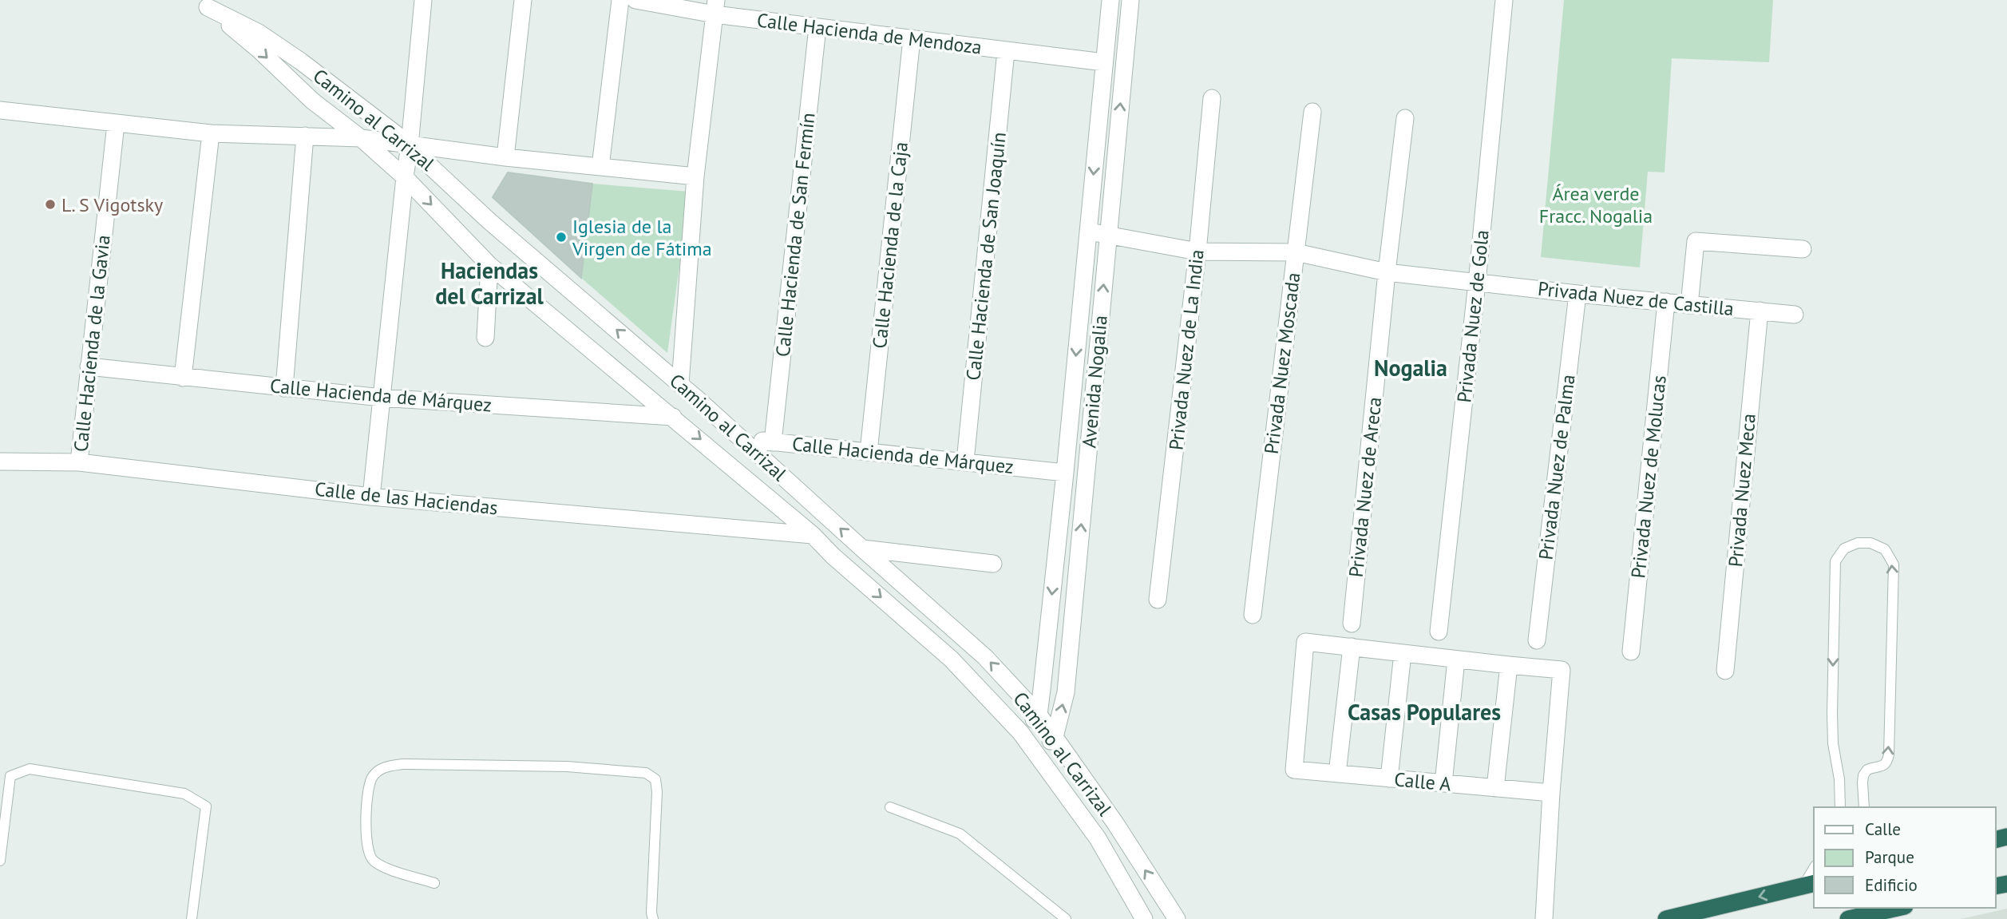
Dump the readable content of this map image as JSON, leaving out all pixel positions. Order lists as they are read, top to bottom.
{
  "streets": {
    "street": [
      "Calle Hacienda de Mendoza",
      "Camino al Carrizal",
      "Calle Hacienda de San Fermín",
      "Calle Hacienda de la Caja",
      "Calle Hacienda de San Joaquín",
      "Privada Nuez de Castilla",
      "Privada Nuez de Gola",
      "Calle Hacienda de la Gavia",
      "Privada Nuez de La India",
      "Privada Nuez Moscada",
      "Avenida Nogalia",
      "Calle Hacienda de Márquez",
      "Privada Nuez de Palma",
      "Privada Nuez de Molucas",
      "Privada Nuez de Areca",
      "Privada Nuez Meca",
      "Calle de las Haciendas",
      "Calle A"
    ]
  },
  "crossings": [
    ["Calle Hacienda de Mendoza", "Calle Hacienda de San Fermín"],
    ["Calle Hacienda de Mendoza", "Calle Hacienda de la Caja"],
    ["Calle Hacienda de Mendoza", "Calle Hacienda de San Joaquín"],
    ["Calle Hacienda de Mendoza", "Avenida Nogalia"],
    ["Camino al Carrizal", "Avenida Nogalia"],
    ["Camino al Carrizal", "Calle Hacienda de Márquez"],
    ["Camino al Carrizal", "Calle de las Haciendas"],
    ["Calle Hacienda de San Fermín", "Calle Hacienda de Márquez"],
    ["Calle Hacienda de la Caja", "Calle Hacienda de Márquez"],
    ["Calle Hacienda de San Joaquín", "Calle Hacienda de Márquez"],
    ["Privada Nuez de Castilla", "Privada Nuez de Gola"],
    ["Privada Nuez de Castilla", "Privada Nuez de La India"],
    ["Privada Nuez de Castilla", "Privada Nuez Moscada"],
    ["Privada Nuez de Castilla", "Avenida Nogalia"],
    ["Privada Nuez de Castilla", "Privada Nuez de Palma"],
    ["Privada Nuez de Castilla", "Privada Nuez de Molucas"],
    ["Privada Nuez de Castilla", "Privada Nuez de Areca"],
    ["Privada Nuez de Castilla", "Privada Nuez Meca"],
    ["Calle Hacienda de la Gavia", "Calle Hacienda de Márquez"],
    ["Calle Hacienda de la Gavia", "Calle de las Haciendas"],
    ["Avenida Nogalia", "Calle Hacienda de Márquez"]
  ],
  "districts": ["Haciendas del Carrizal", "Nogalia", "Casas Populares"],
  "parks": ["Área verde Fracc. Nogalia"],
  "places": ["L. S Vigotsky", "Iglesia de la Virgen de Fátima"],
  "legend": ["Calle", "Parque", "Edificio"]
}
